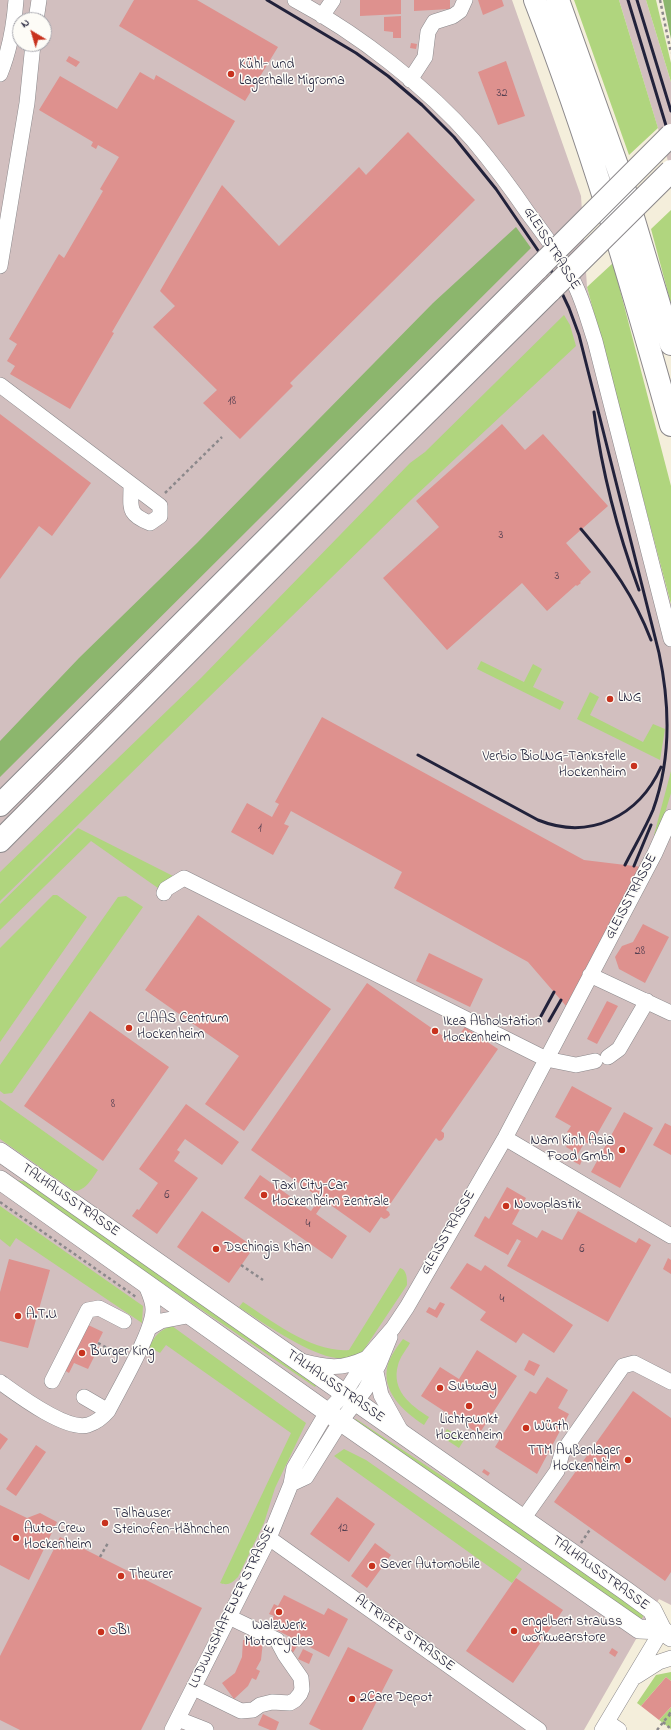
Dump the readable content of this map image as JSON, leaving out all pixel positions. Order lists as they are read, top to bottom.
{
  "streets": {
    "main road": ["TALHAUSSTRASSE"],
    "street": ["GLEISSTRASSE", "LUDWIGSHAFENER STRASSE", "ALTRIPER STRASSE"]
  },
  "crossings": [
    ["GLEISSTRASSE", "TALHAUSSTRASSE"],
    ["GLEISSTRASSE", "LUDWIGSHAFENER STRASSE"],
    ["TALHAUSSTRASSE", "LUDWIGSHAFENER STRASSE"],
    ["LUDWIGSHAFENER STRASSE", "ALTRIPER STRASSE"]
  ],
  "places": [
    "Kühl- und Lagerhalle Migroma",
    "LNG",
    "Verbio BioLNG-Tankstelle Hockenheim",
    "CLAAS Centrum Hockenheim",
    "Ikea Abholstation Hockenheim",
    "Nam Kinh Asia Food Gmbh",
    "Taxi City-Car Hockenheim Zentrale",
    "Novoplastik",
    "Dschingis Khan",
    "A.T.U",
    "Burger King",
    "Subway",
    "Lichtpunkt Hockenheim",
    "Würth",
    "TTM Außenlager Hockenheim",
    "Talhauser Steinofen-Hähnchen",
    "Auto-Crew Hockenheim",
    "Sever Automobile",
    "Theurer",
    "WalzWerk Motorcycles",
    "engelbert strauss workwearstore",
    "OBI",
    "2Care Depot"
  ],
  "house_numbers": [
    "32",
    "18",
    "3",
    "3",
    "1",
    "28",
    "8",
    "6",
    "4",
    "6",
    "4",
    "12"
  ],
  "north": "top left"
}
